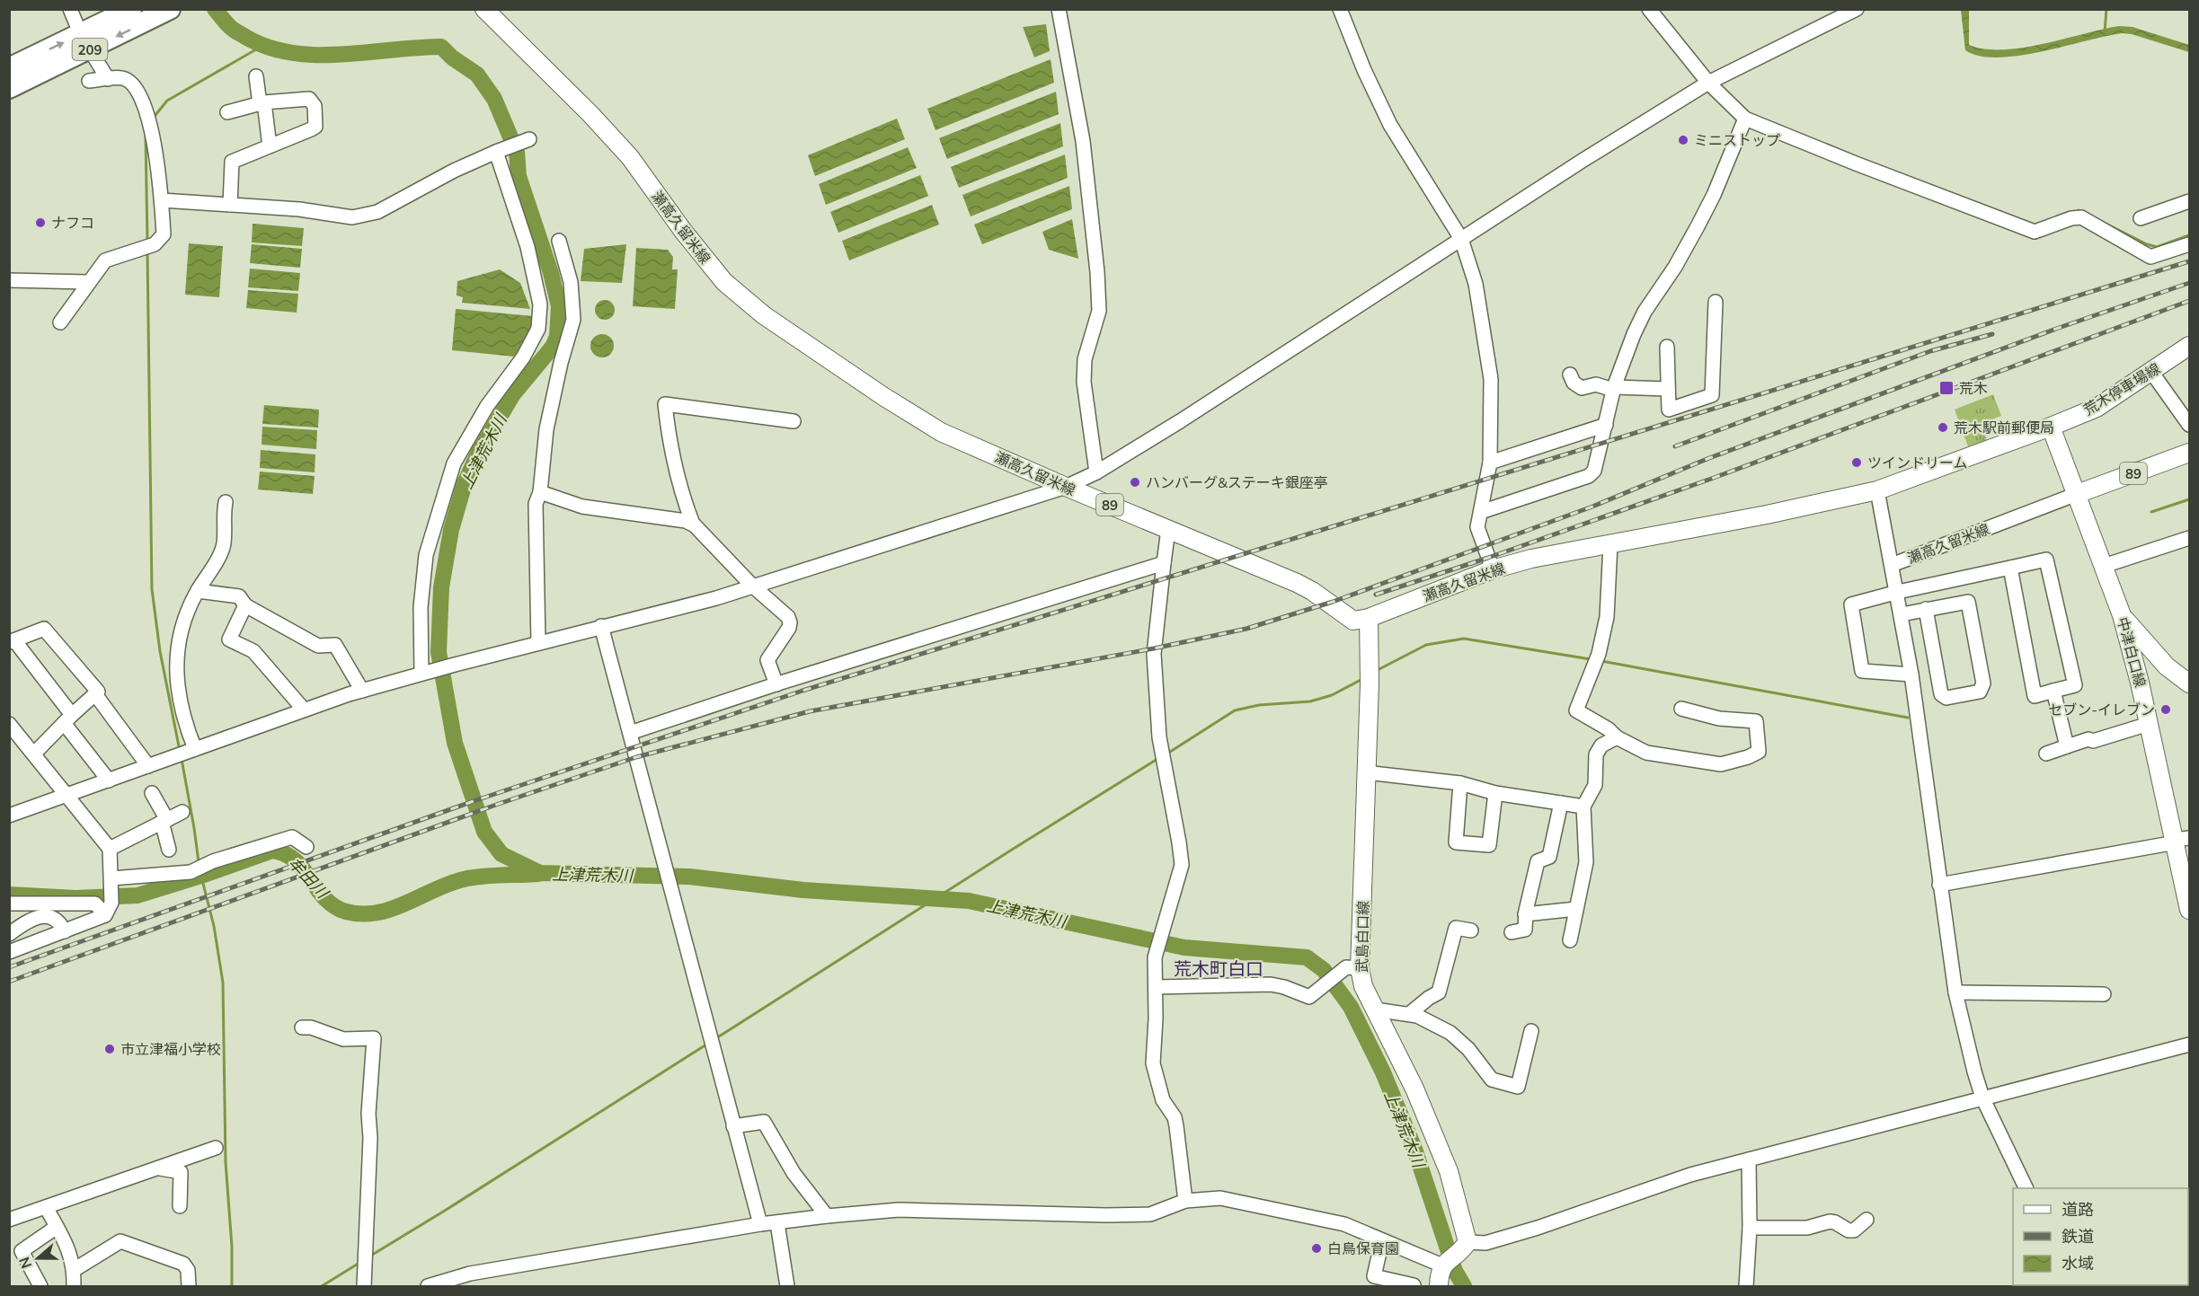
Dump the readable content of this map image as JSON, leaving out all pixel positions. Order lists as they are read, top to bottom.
{
  "streets": {
    "highway": ["209"],
    "main road": [
      "瀬高久留米線",
      "荒木停車場線",
      "89",
      "中津白口線",
      "武島白口線"
    ]
  },
  "crossings": [
    ["瀬高久留米線", "荒木停車場線"],
    ["瀬高久留米線", "中津白口線"],
    ["瀬高久留米線", "武島白口線"]
  ],
  "districts": ["荒木町白口"],
  "water": ["上津荒木川", "牟田川"],
  "places": {
    "other": [
      "ミニストップ",
      "ナフコ",
      "荒木駅前郵便局",
      "ツインドリーム",
      "ハンバーグ&ステーキ銀座亭",
      "セブン-イレブン",
      "市立津福小学校",
      "白鳥保育園"
    ],
    "transit": ["荒木"]
  },
  "legend": ["道路", "鉄道", "水域"],
  "north": "left"
}
